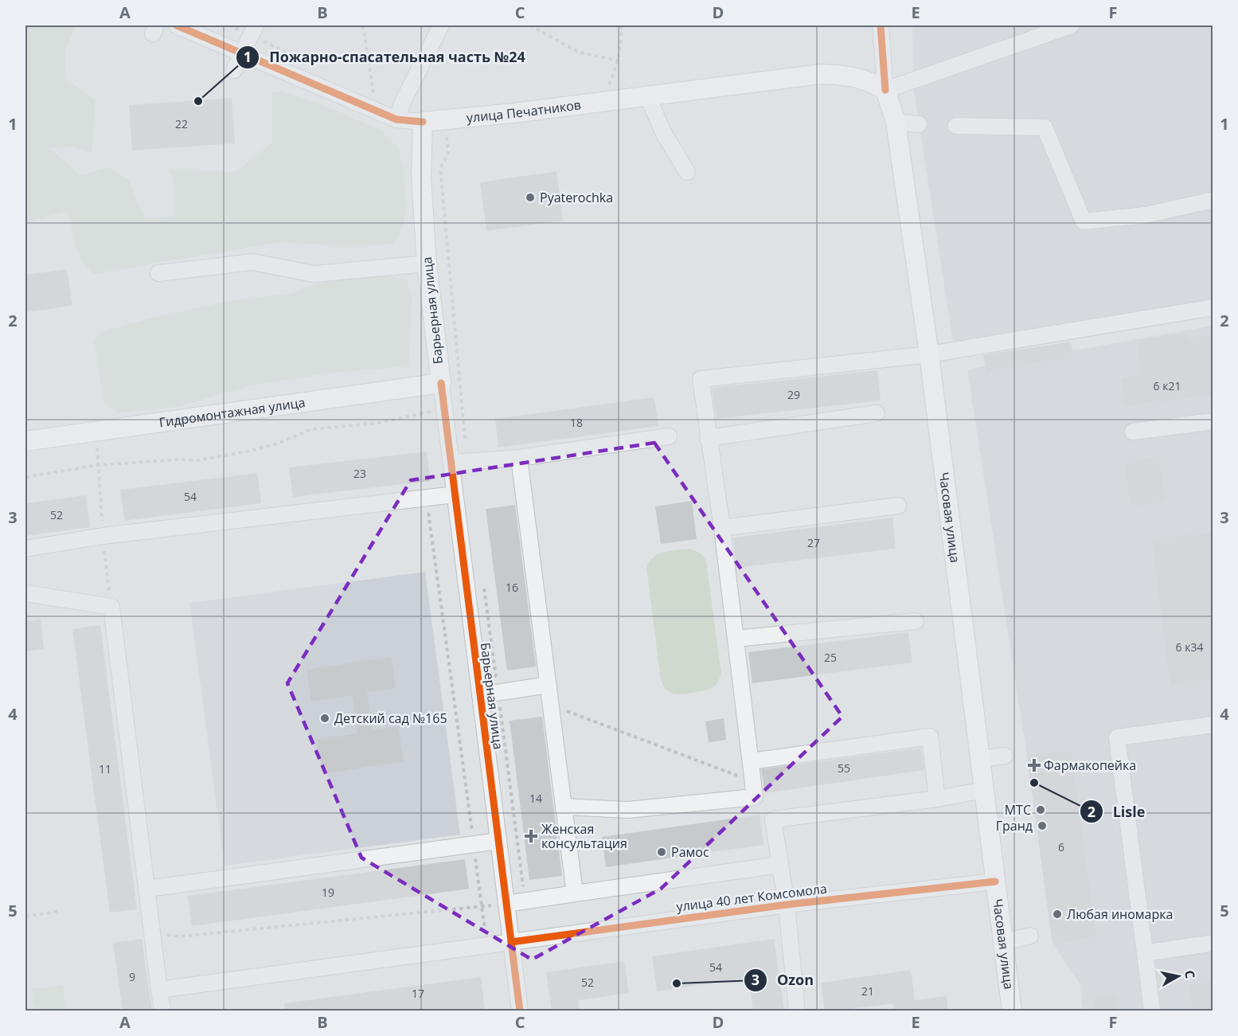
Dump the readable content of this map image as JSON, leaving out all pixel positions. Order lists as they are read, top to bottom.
{
  "streets": {
    "main road": [
      "улица Печатников",
      "Барьерная улица",
      "Гидромонтажная улица",
      "Часовая улица"
    ],
    "street": ["улица 40 лет Комсомола"]
  },
  "crossings": [
    ["улица Печатников", "Барьерная улица"],
    ["улица Печатников", "Часовая улица"],
    ["Барьерная улица", "Гидромонтажная улица"],
    ["Барьерная улица", "улица 40 лет Комсомола"],
    ["Часовая улица", "улица 40 лет Комсомола"]
  ],
  "places": {
    "other": [
      "Пожарно-спасательная часть №24",
      "Pyaterochka",
      "Детский сад №165",
      "Lisle",
      "МТС",
      "Гранд",
      "Рамос",
      "Любая иномарка",
      "Ozon"
    ],
    "health": ["Фармакопейка", "Женская консультация"]
  },
  "house_numbers": [
    "22",
    "6 к21",
    "29",
    "18",
    "23",
    "54",
    "52",
    "27",
    "16",
    "6 к34",
    "25",
    "55",
    "11",
    "14",
    "6",
    "19",
    "54",
    "9",
    "52",
    "21",
    "17"
  ],
  "north": "right",
  "grid": {
    "columns": [
      "A",
      "B",
      "C",
      "D",
      "E",
      "F"
    ],
    "rows": [
      "1",
      "2",
      "3",
      "4",
      "5"
    ]
  }
}
